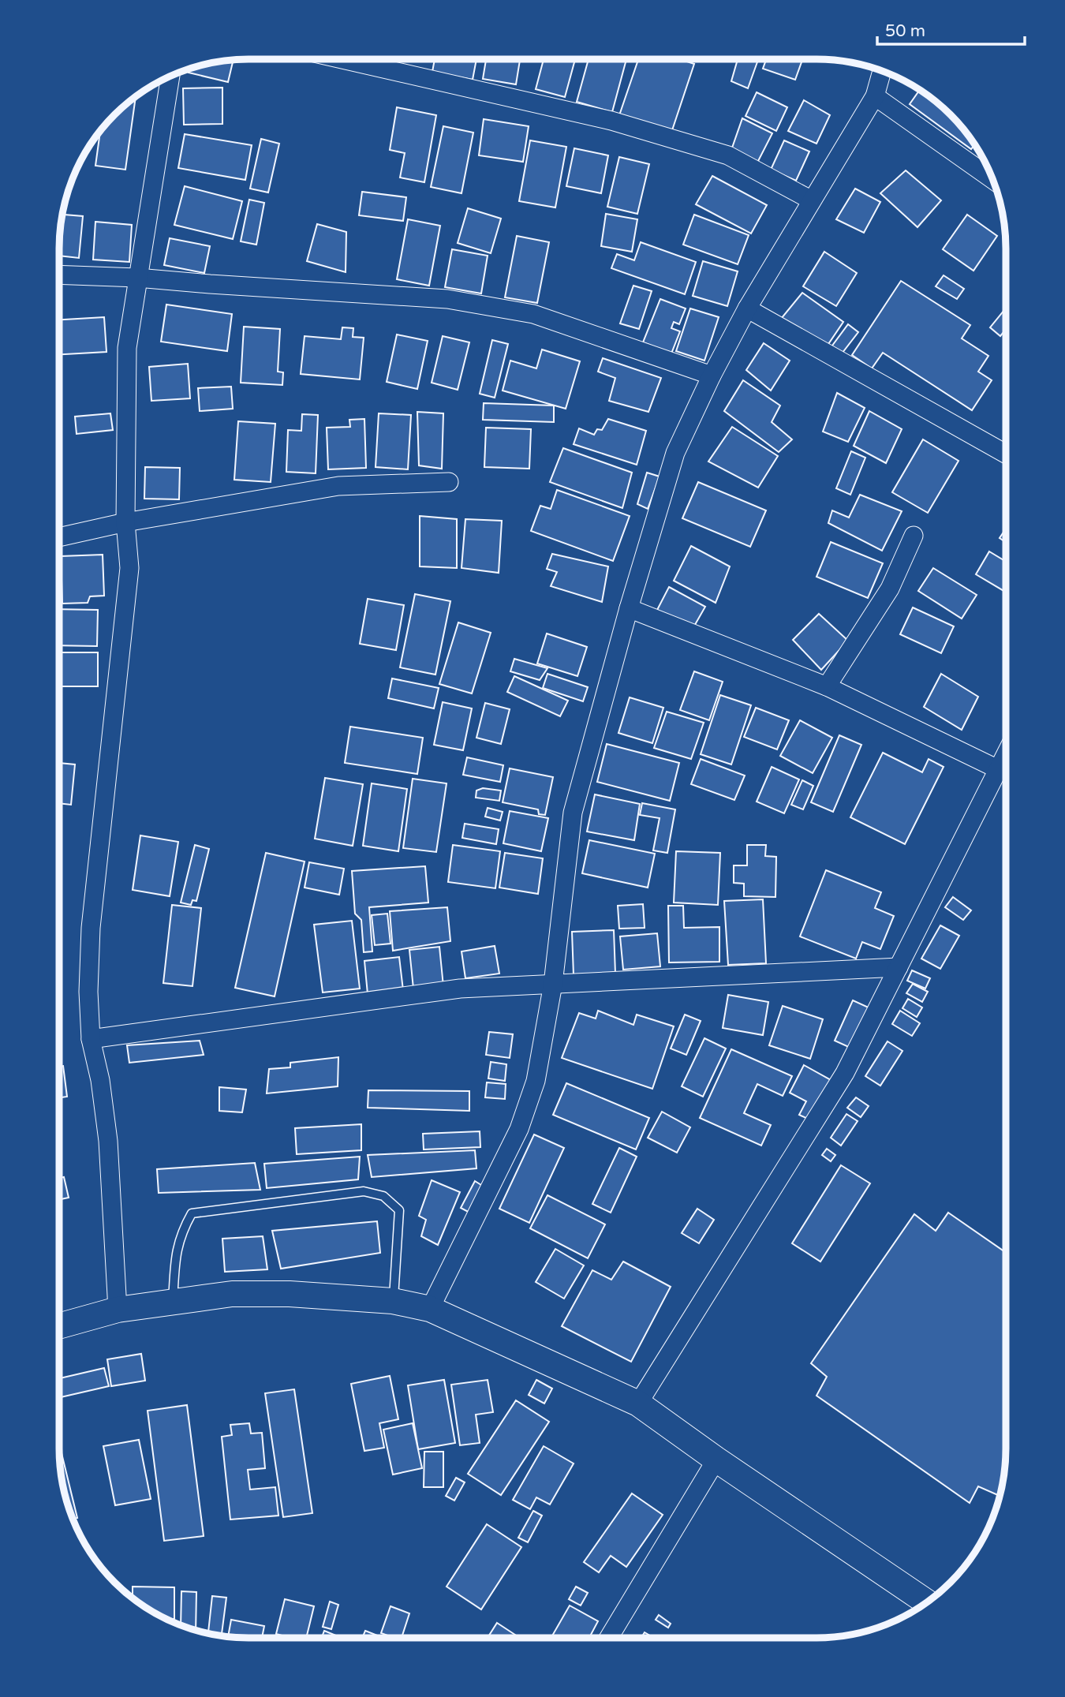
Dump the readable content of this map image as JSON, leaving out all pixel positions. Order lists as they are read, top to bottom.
{
  "scale_bar": "50 m"
}
